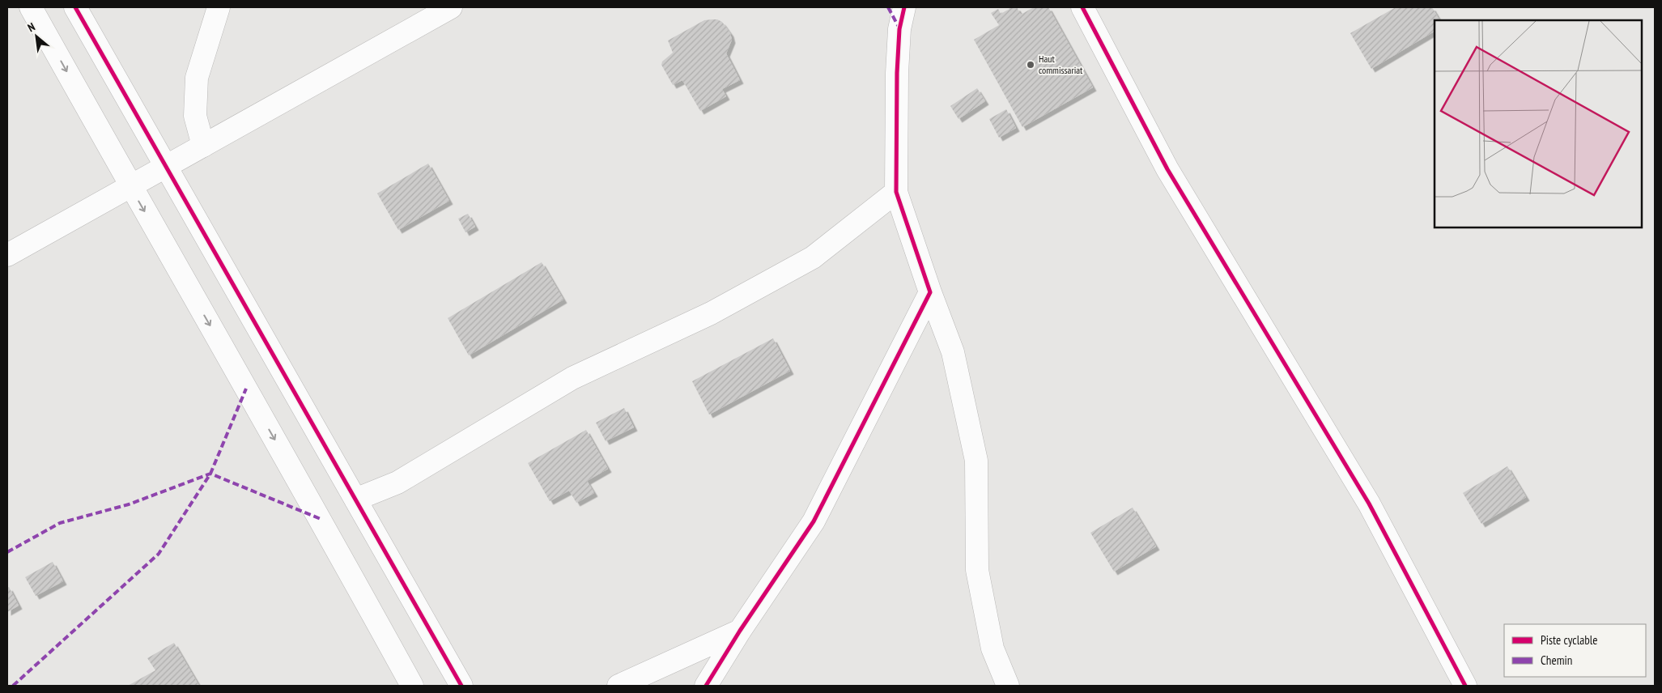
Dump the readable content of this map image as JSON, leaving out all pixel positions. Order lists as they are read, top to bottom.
{
  "places": ["Haut commissariat"],
  "legend": ["Piste cyclable", "Chemin"],
  "north": "top left"
}
